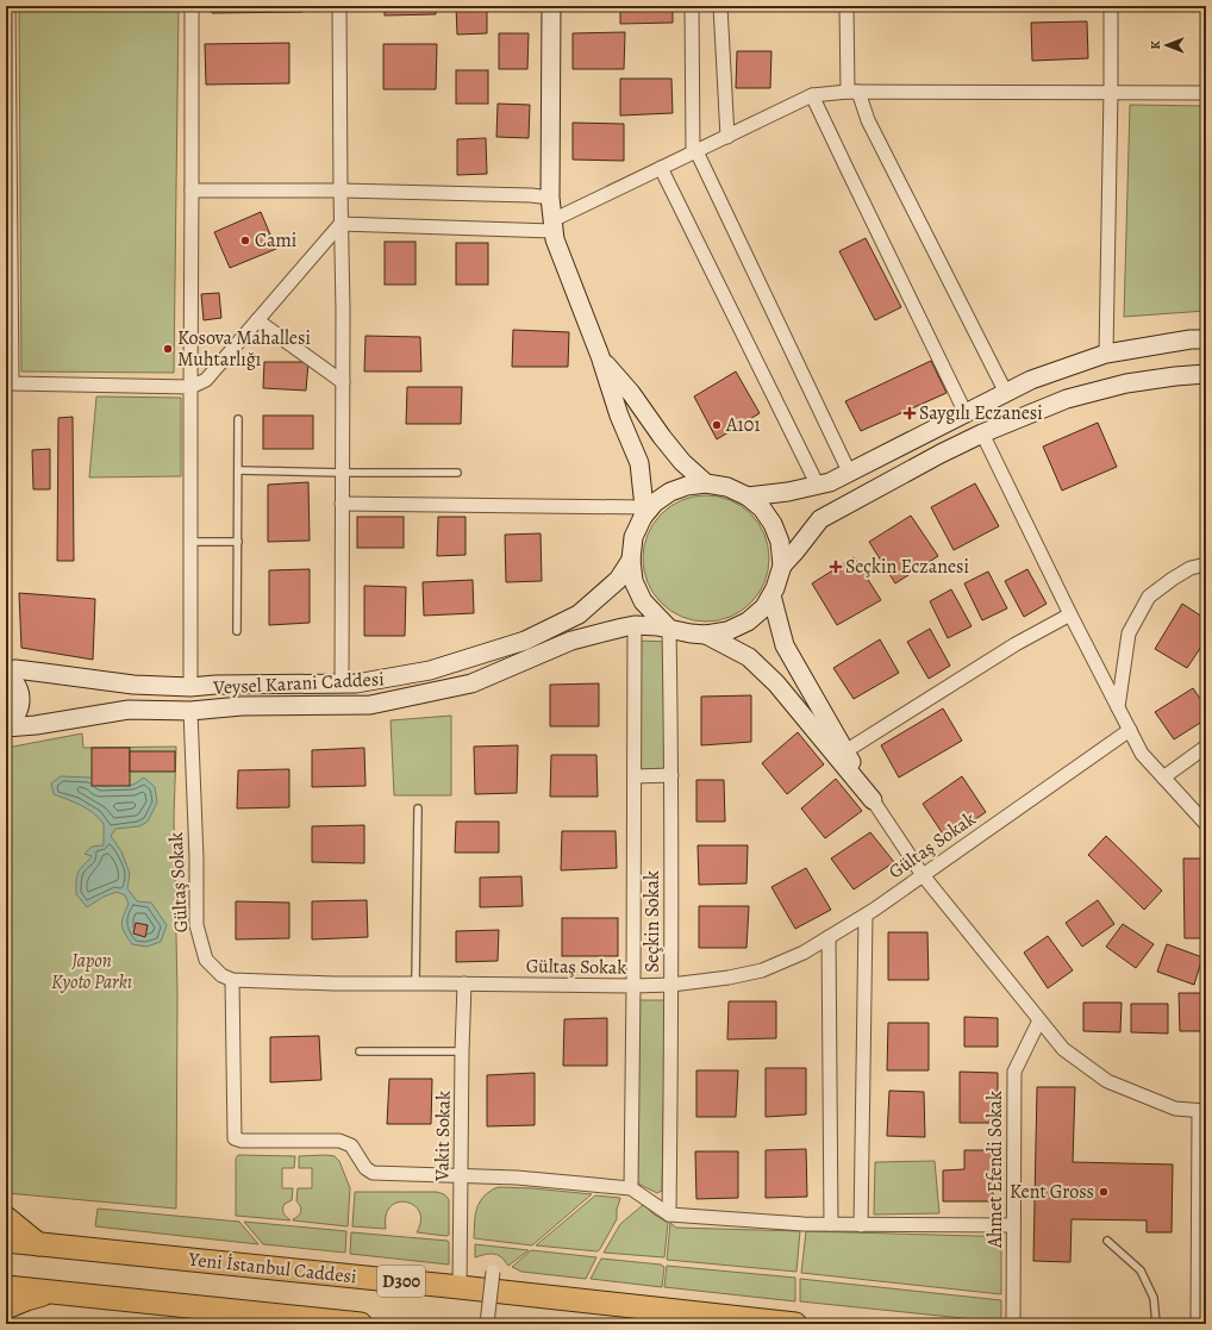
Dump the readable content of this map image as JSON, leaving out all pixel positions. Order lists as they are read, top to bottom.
{
  "streets": {
    "highway": ["Yeni İstanbul Caddesi", "D300"],
    "main road": ["Veysel Karani Caddesi"],
    "street": [
      "Gültaş Sokak",
      "Seçkin Sokak",
      "Vakit Sokak",
      "Ahmet Efendi Sokak"
    ]
  },
  "crossings": [
    ["Veysel Karani Caddesi", "Gültaş Sokak"],
    ["Veysel Karani Caddesi", "Seçkin Sokak"],
    ["Gültaş Sokak", "Seçkin Sokak"],
    ["Gültaş Sokak", "Vakit Sokak"],
    ["Vakit Sokak", "Yeni İstanbul Caddesi"]
  ],
  "parks": ["Japon Kyoto Parkı"],
  "places": {
    "other": [
      "Cami",
      "Kosova Mahallesi Muhtarlığı",
      "A101",
      "Kent Gross"
    ],
    "health": ["Saygılı Eczanesi", "Seçkin Eczanesi"]
  },
  "north": "left"
}
